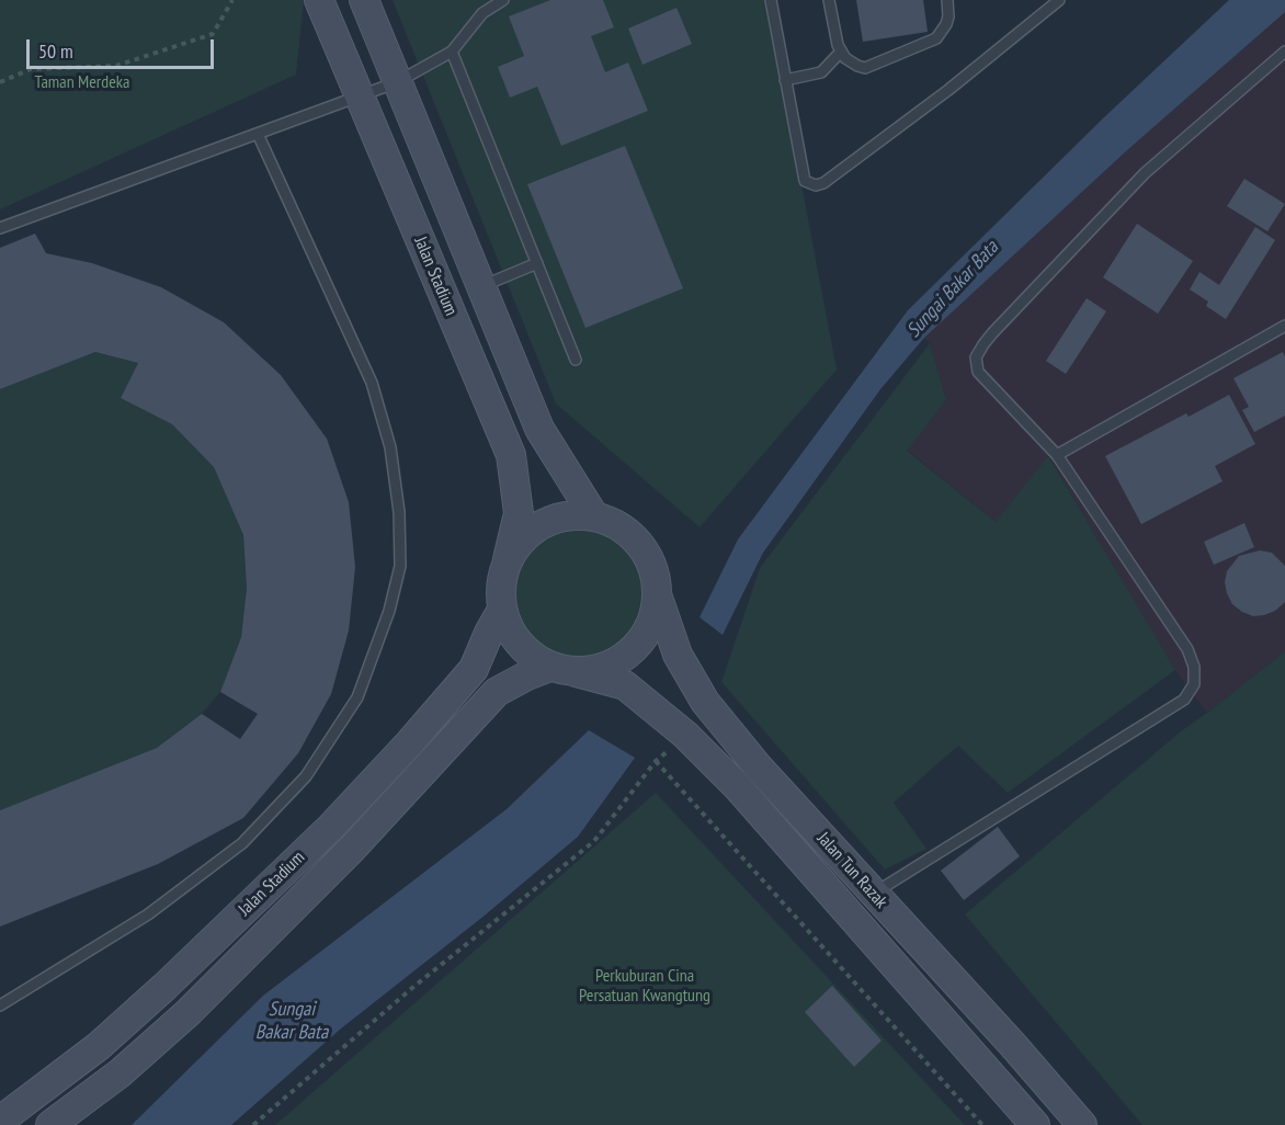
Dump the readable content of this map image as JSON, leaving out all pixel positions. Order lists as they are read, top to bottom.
{
  "streets": {
    "main road": ["Jalan Stadium", "Jalan Tun Razak"]
  },
  "crossings": [
    ["Jalan Stadium", "Jalan Tun Razak"]
  ],
  "water": ["Sungai Bakar Bata"],
  "parks": ["Taman Merdeka", "Perkuburan Cina Persatuan Kwangtung"],
  "scale_bar": "50 m"
}
